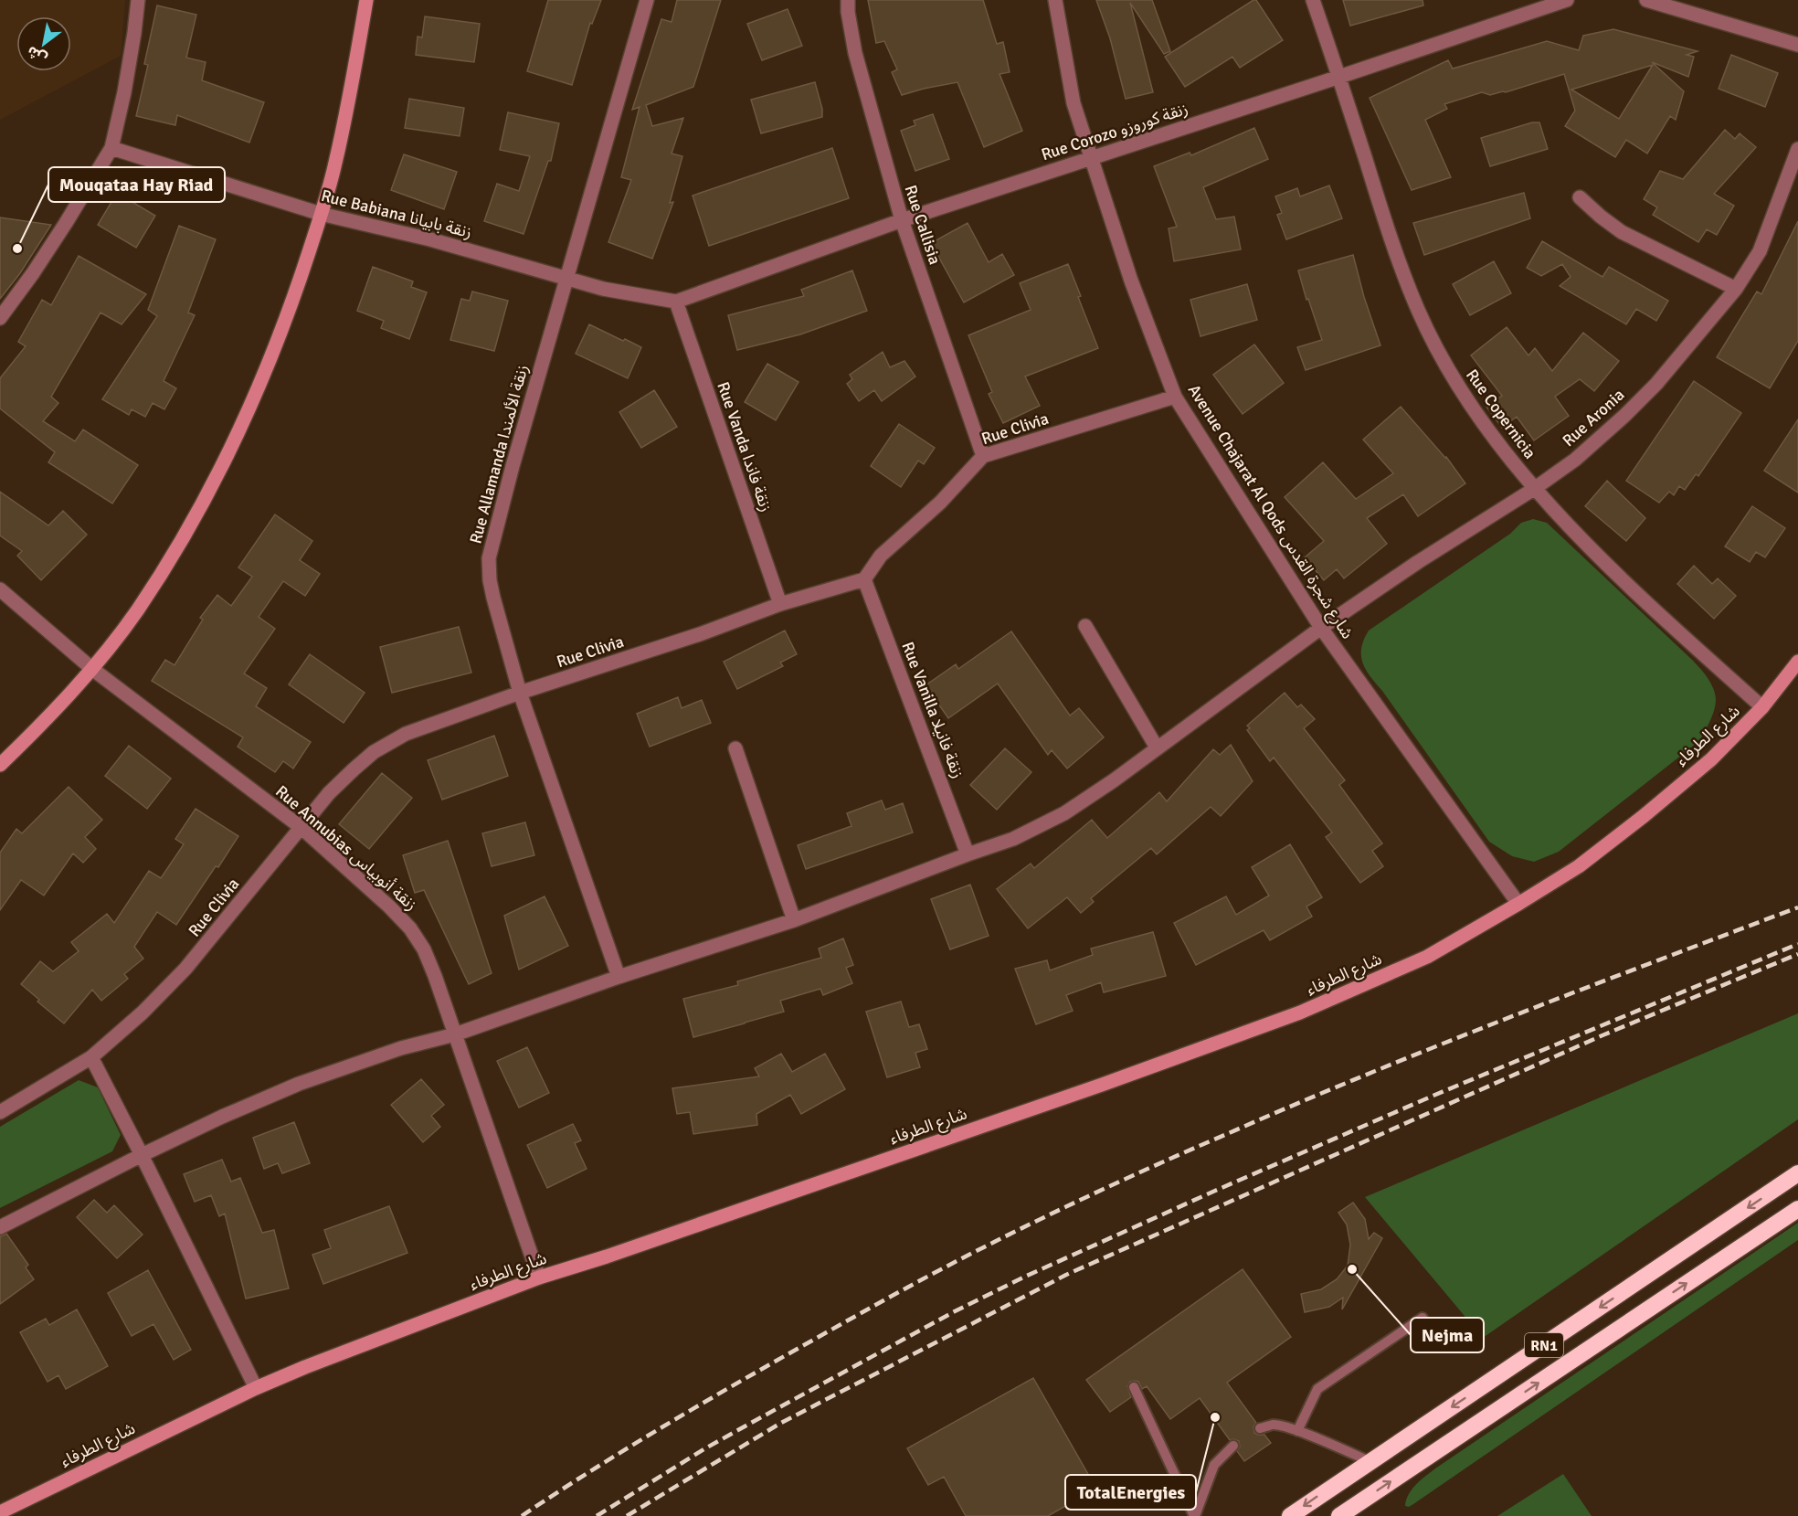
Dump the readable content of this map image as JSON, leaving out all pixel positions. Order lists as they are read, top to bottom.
{
  "streets": {
    "highway": ["RN1"],
    "street": [
      "Rue Corozo زنقة كوروزو",
      "Rue Babiana زنقة بابيانا",
      "Rue Callisia",
      "Rue Copernicia",
      "Rue Aronia",
      "Rue Clivia",
      "Rue Vanda زنقة فاندا",
      "Rue Allamanda زنقة الألمندا",
      "Avenue Chajarat Al Qods شارع شجرة القدس",
      "Rue Vanilla زنقة فانيلا",
      "شارع الطرفاء",
      "Rue Annubias زنقة أنوبياس"
    ]
  },
  "crossings": [
    ["Rue Corozo زنقة كوروزو", "Rue Babiana زنقة بابيانا"],
    ["Rue Corozo زنقة كوروزو", "Rue Callisia"],
    ["Rue Corozo زنقة كوروزو", "Rue Copernicia"],
    ["Rue Corozo زنقة كوروزو", "Rue Vanda زنقة فاندا"],
    ["Rue Corozo زنقة كوروزو", "Avenue Chajarat Al Qods شارع شجرة القدس"],
    ["Rue Babiana زنقة بابيانا", "Rue Vanda زنقة فاندا"],
    ["Rue Babiana زنقة بابيانا", "Rue Allamanda زنقة الألمندا"],
    ["Rue Callisia", "Rue Clivia"],
    ["Rue Copernicia", "Rue Aronia"],
    ["Rue Copernicia", "شارع الطرفاء"],
    ["Rue Aronia", "Avenue Chajarat Al Qods شارع شجرة القدس"],
    ["Rue Clivia", "Rue Vanda زنقة فاندا"],
    ["Rue Clivia", "Rue Allamanda زنقة الألمندا"],
    ["Rue Clivia", "Avenue Chajarat Al Qods شارع شجرة القدس"],
    ["Rue Clivia", "Rue Vanilla زنقة فانيلا"],
    ["Rue Clivia", "Rue Annubias زنقة أنوبياس"],
    ["Avenue Chajarat Al Qods شارع شجرة القدس", "شارع الطرفاء"],
    ["شارع الطرفاء", "Rue Annubias زنقة أنوبياس"]
  ],
  "places": ["Mouqataa Hay Riad", "Nejma", "TotalEnergies"],
  "north": "bottom left"
}
